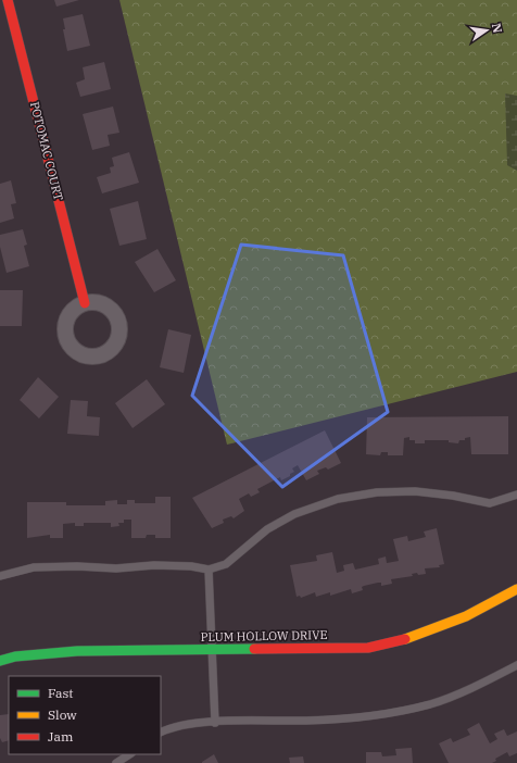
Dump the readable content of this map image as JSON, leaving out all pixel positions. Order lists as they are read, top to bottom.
{
  "streets": {
    "street": ["POTOMAC COURT", "PLUM HOLLOW DRIVE"]
  },
  "legend": ["Fast", "Slow", "Jam"],
  "north": "right"
}
